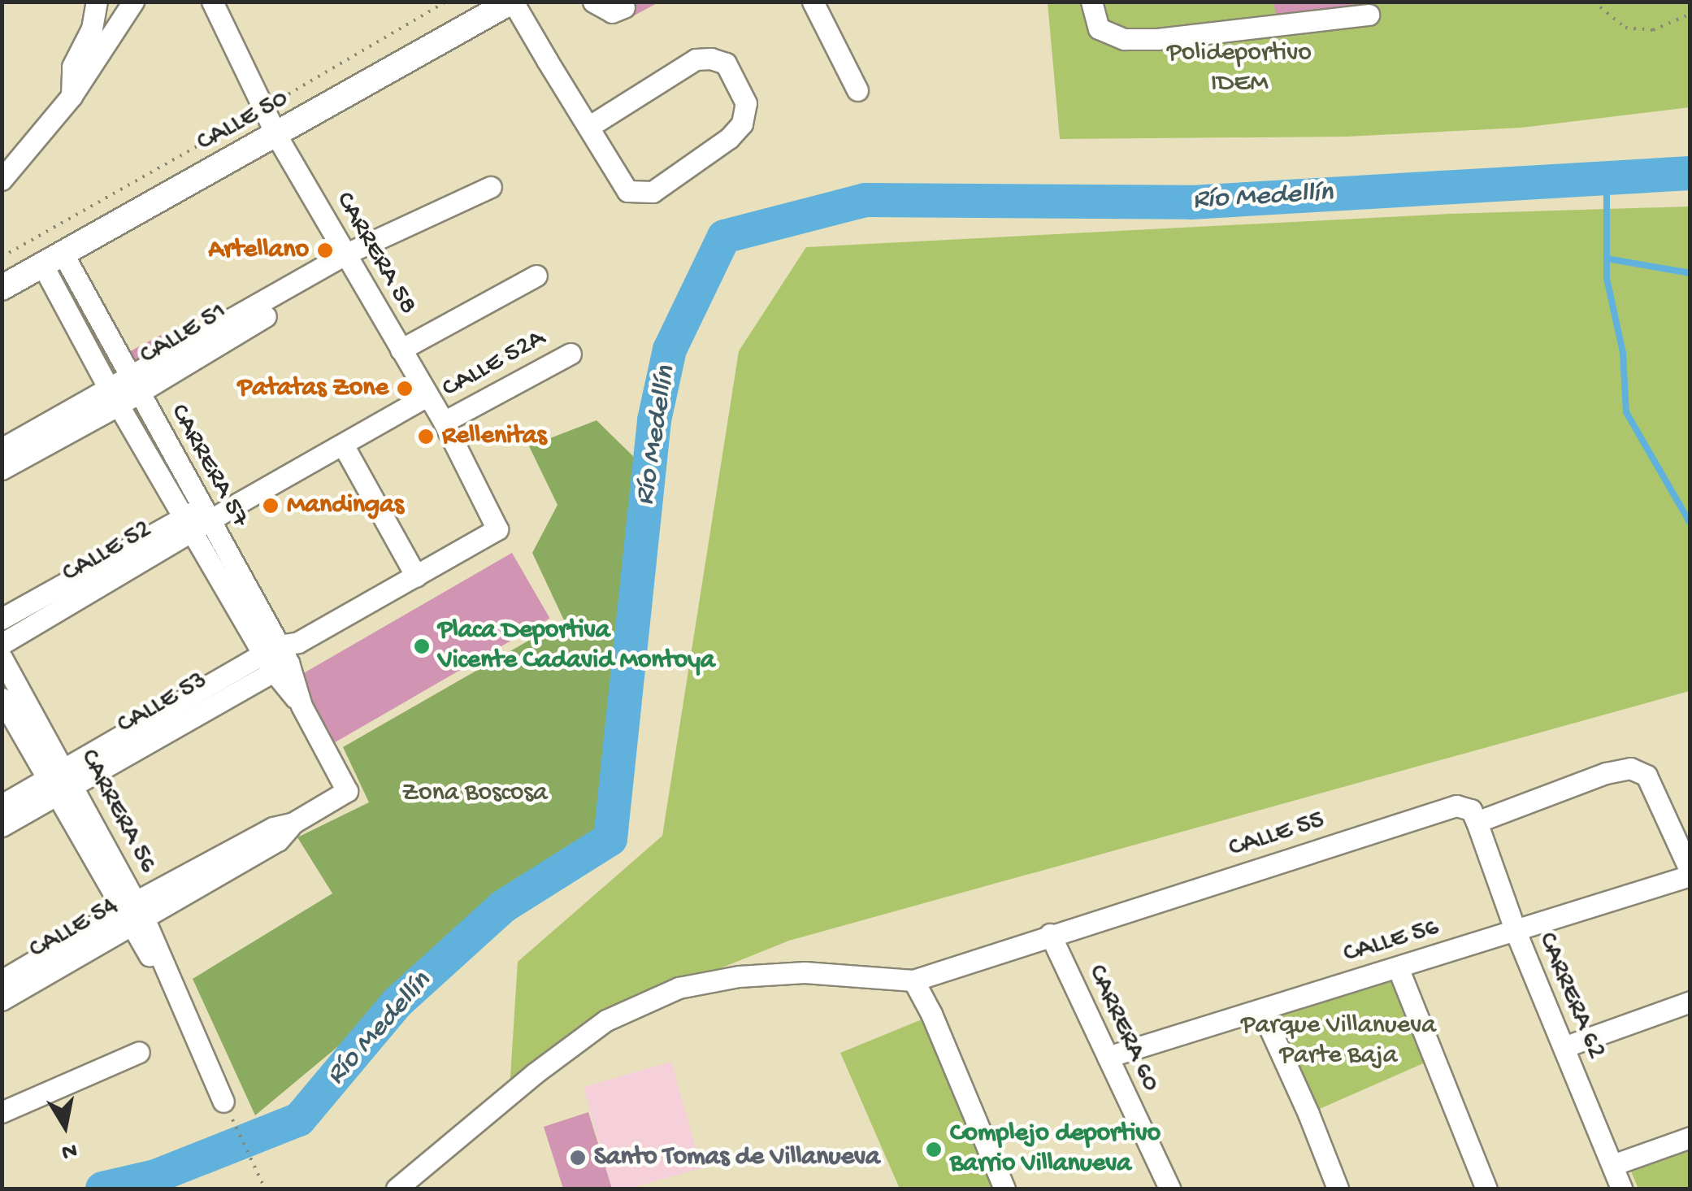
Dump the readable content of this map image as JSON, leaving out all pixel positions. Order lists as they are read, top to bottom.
{
  "streets": {
    "main road": ["CALLE 50"],
    "street": [
      "CARRERA 58",
      "CALLE 51",
      "CALLE 52A",
      "CARRERA 57",
      "CALLE 52",
      "CALLE 53",
      "CARRERA 56",
      "CALLE 55",
      "CALLE 54",
      "CALLE 56",
      "CARRERA 62",
      "CARRERA 60"
    ]
  },
  "crossings": [
    ["CALLE 50", "CARRERA 58"],
    ["CALLE 50", "CARRERA 57"],
    ["CARRERA 58", "CALLE 51"],
    ["CARRERA 58", "CALLE 52A"],
    ["CARRERA 58", "CALLE 52"],
    ["CARRERA 58", "CALLE 53"],
    ["CALLE 51", "CARRERA 57"],
    ["CARRERA 57", "CALLE 52"],
    ["CARRERA 57", "CALLE 53"],
    ["CARRERA 57", "CALLE 54"],
    ["CALLE 53", "CARRERA 56"],
    ["CARRERA 56", "CALLE 54"],
    ["CALLE 55", "CARRERA 62"],
    ["CALLE 55", "CARRERA 60"],
    ["CALLE 56", "CARRERA 62"],
    ["CALLE 56", "CARRERA 60"]
  ],
  "water": ["Río Medellín"],
  "parks": ["Polideportivo IDEM", "Zona Boscosa", "Parque Villanueva Parte Baja"],
  "places": [
    "Artellano",
    "Patatas Zone",
    "Rellenitas",
    "Mandingas",
    "Placa Deportiva Vicente Cadavid Montoya",
    "Complejo deportivo Barrio Villanueva",
    "Santo Tomas de Villanueva"
  ],
  "north": "bottom"
}
